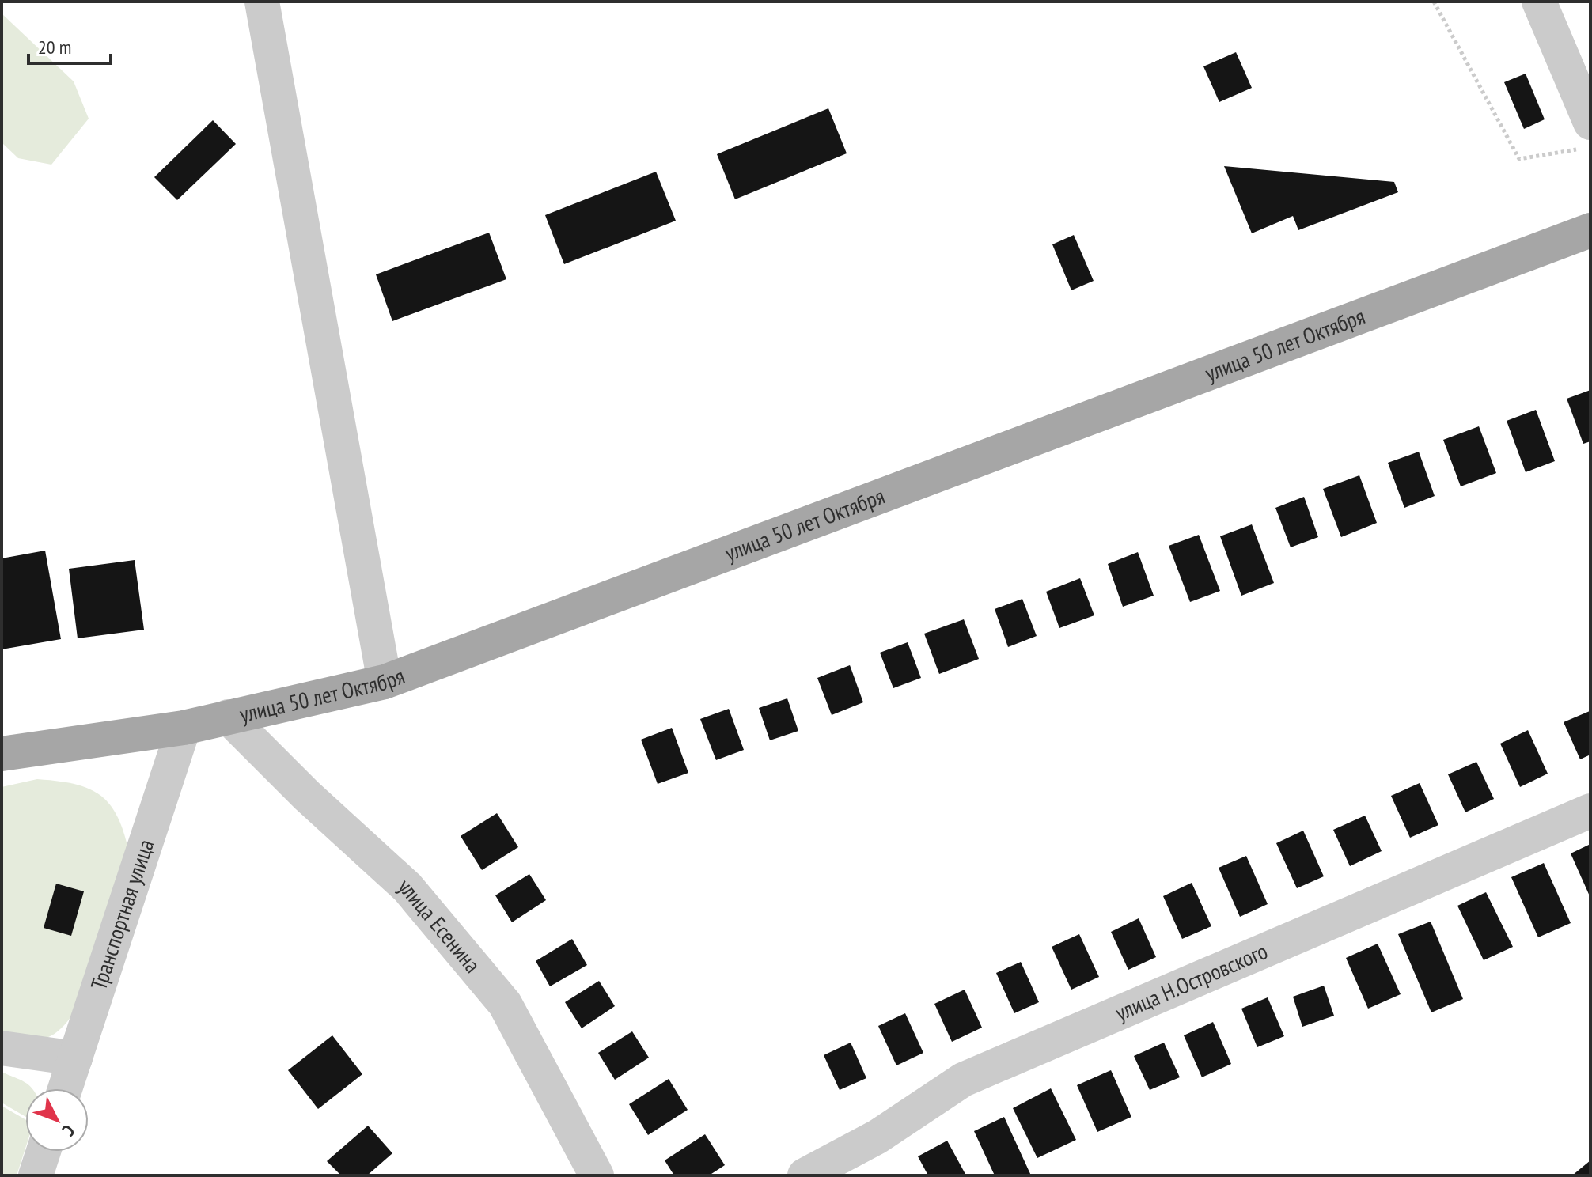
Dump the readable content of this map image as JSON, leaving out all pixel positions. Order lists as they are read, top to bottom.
{
  "streets": {
    "main road": ["улица 50 лет Октября"],
    "street": ["Транспортная улица", "улица Есенина", "улица Н.Островского"]
  },
  "crossings": [
    ["улица 50 лет Октября", "Транспортная улица"],
    ["улица 50 лет Октября", "улица Есенина"]
  ],
  "scale_bar": "20 m",
  "north": "bottom right"
}
